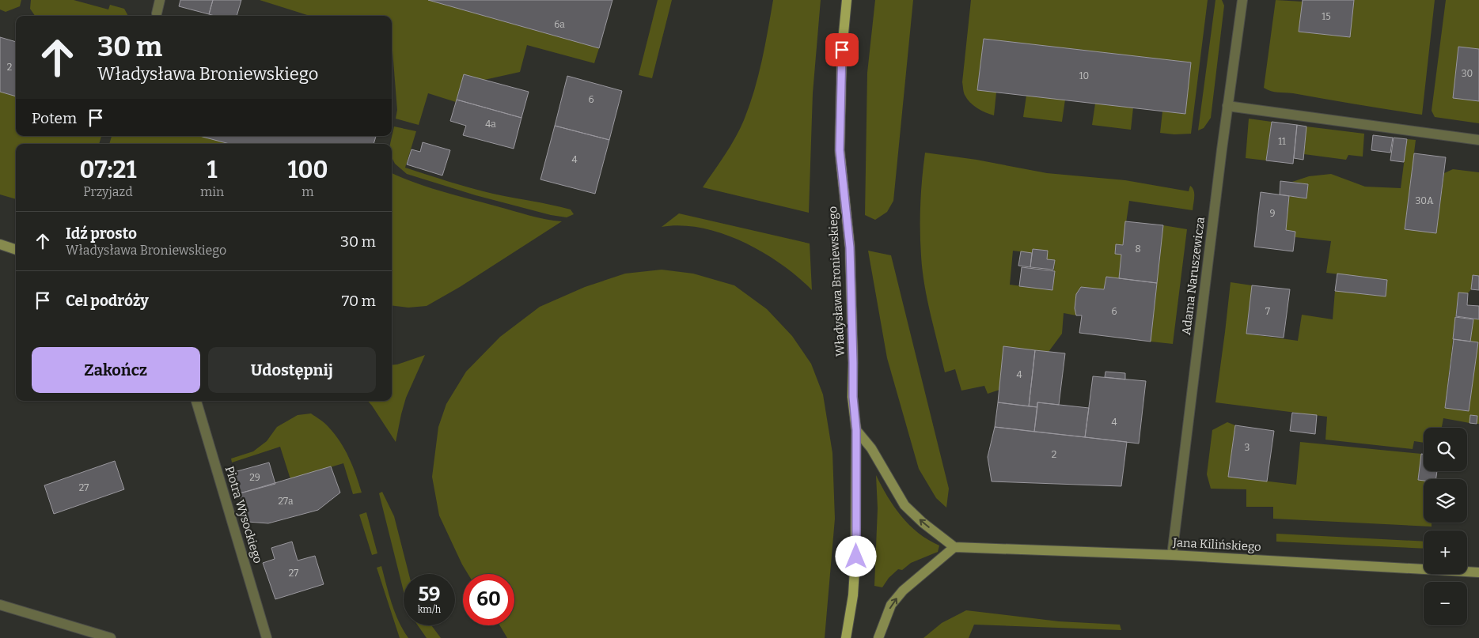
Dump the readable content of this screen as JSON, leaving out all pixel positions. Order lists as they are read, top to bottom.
{
  "streets": {
    "main road": ["Władysława Broniewskiego"],
    "street": ["Adama Naruszewicza", "Piotra Wysockiego", "Jana Kilińskiego"]
  },
  "crossings": [
    ["Adama Naruszewicza", "Jana Kilińskiego"]
  ],
  "house_numbers": [
    "15",
    "6a",
    "2",
    "30",
    "10",
    "6",
    "4a",
    "11",
    "4",
    "30A",
    "9",
    "8",
    "6",
    "7",
    "4",
    "4",
    "3",
    "2",
    "29",
    "27",
    "27a",
    "27"
  ],
  "page": {
    "turn": ["30 m", "Władysława Broniewskiego"],
    "then": "Potem",
    "eta": [
      "07:21",
      "Przyjazd",
      "1",
      "min",
      "100",
      "m"
    ],
    "list": [
      {
        "name": "Idź prosto",
        "note": "Władysława Broniewskiego",
        "value": "30 m"
      },
      {
        "name": "Cel podróży",
        "value": "70 m"
      }
    ],
    "buttons": ["Zakończ", "Udostępnij"],
    "map_buttons": ["+", "−"],
    "speed": "59 km/h",
    "limit": "60"
  }
}
